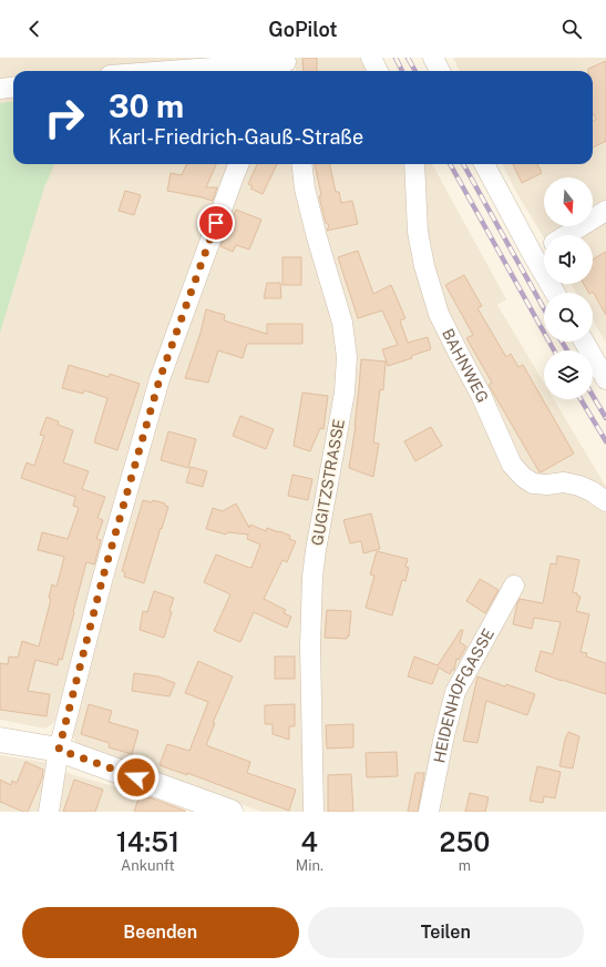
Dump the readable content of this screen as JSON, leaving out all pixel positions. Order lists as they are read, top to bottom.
{
  "streets": {
    "street": ["BAHNWEG", "GUGITZSTRASSE", "HEIDENHOFGASSE"]
  },
  "north": "bottom",
  "page": {
    "header": "GoPilot",
    "turn": ["30 m", "Karl-Friedrich-Gauß-Straße"],
    "eta": [
      "14:51",
      "Ankunft",
      "4",
      "Min.",
      "250",
      "m"
    ],
    "buttons": ["Beenden", "Teilen"]
  }
}
